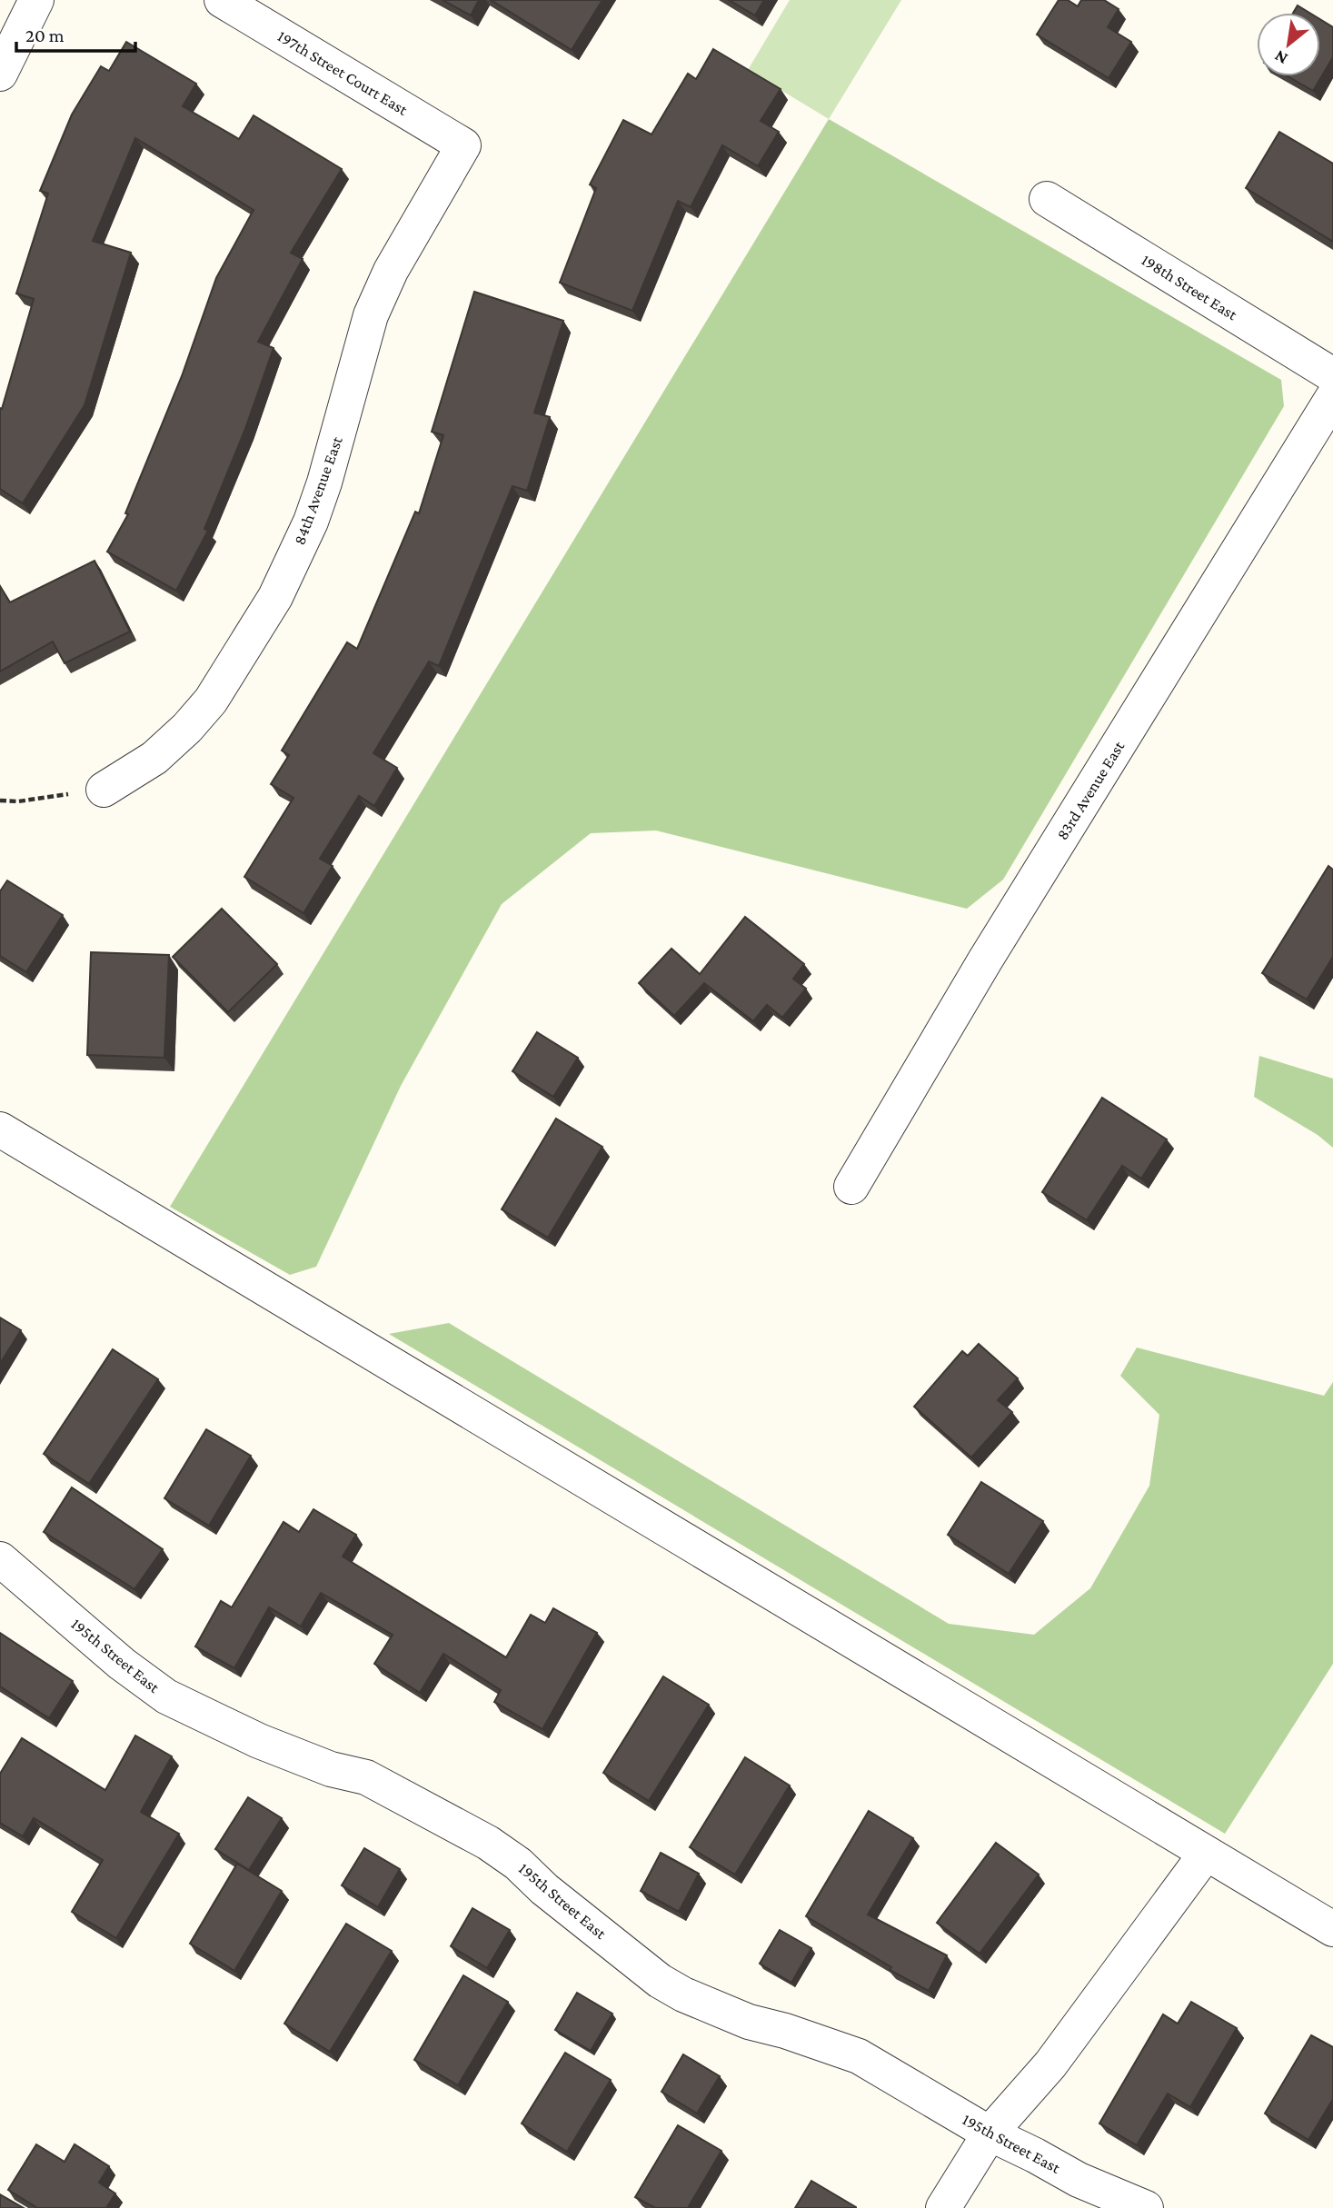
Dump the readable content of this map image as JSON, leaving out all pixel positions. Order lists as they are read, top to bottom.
{
  "streets": {
    "street": [
      "197th Street Court East",
      "198th Street East",
      "84th Avenue East",
      "83rd Avenue East",
      "195th Street East"
    ]
  },
  "crossings": [
    ["197th Street Court East", "84th Avenue East"]
  ],
  "scale_bar": "20 m",
  "north": "bottom left"
}
